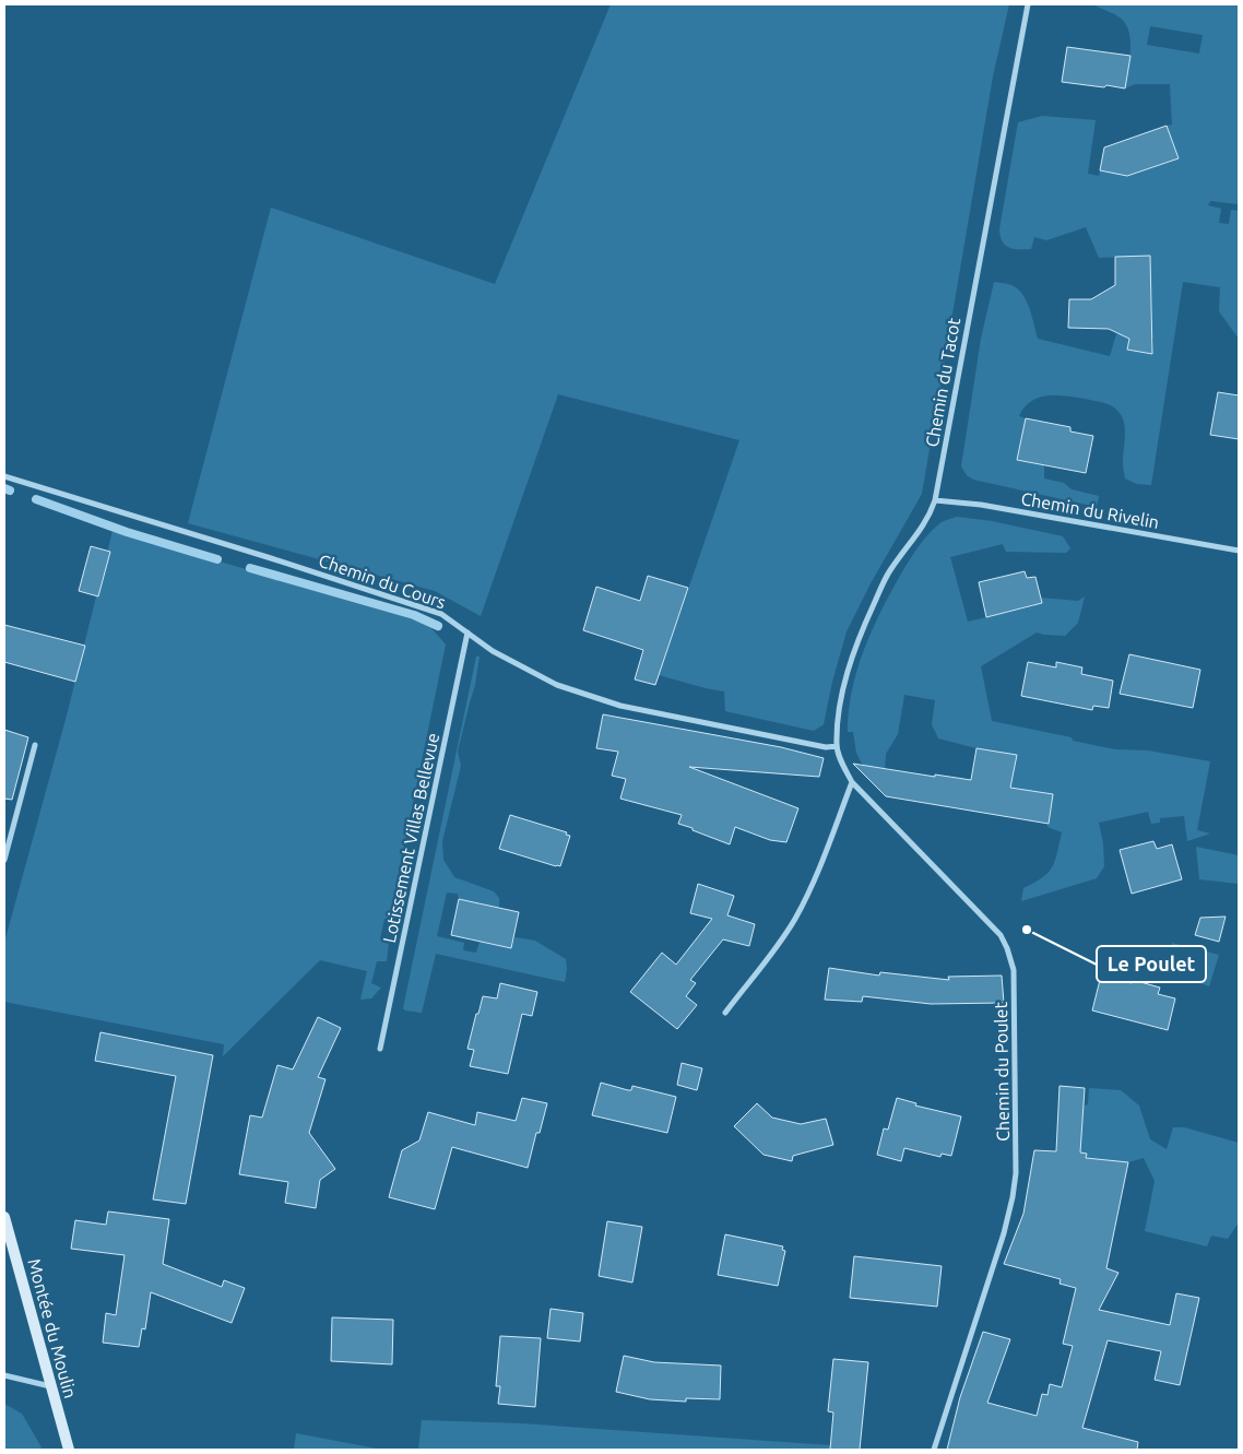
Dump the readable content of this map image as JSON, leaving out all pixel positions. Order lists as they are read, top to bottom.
{
  "streets": {
    "street": [
      "Chemin du Tacot",
      "Chemin du Rivelin",
      "Chemin du Cours",
      "Lotissement Villas Bellevue",
      "Chemin du Poulet",
      "Montée du Moulin"
    ]
  },
  "crossings": [
    ["Chemin du Tacot", "Chemin du Rivelin"],
    ["Chemin du Tacot", "Chemin du Cours"],
    ["Chemin du Tacot", "Chemin du Poulet"],
    ["Chemin du Cours", "Lotissement Villas Bellevue"],
    ["Chemin du Cours", "Chemin du Poulet"]
  ],
  "places": ["Le Poulet"]
}
